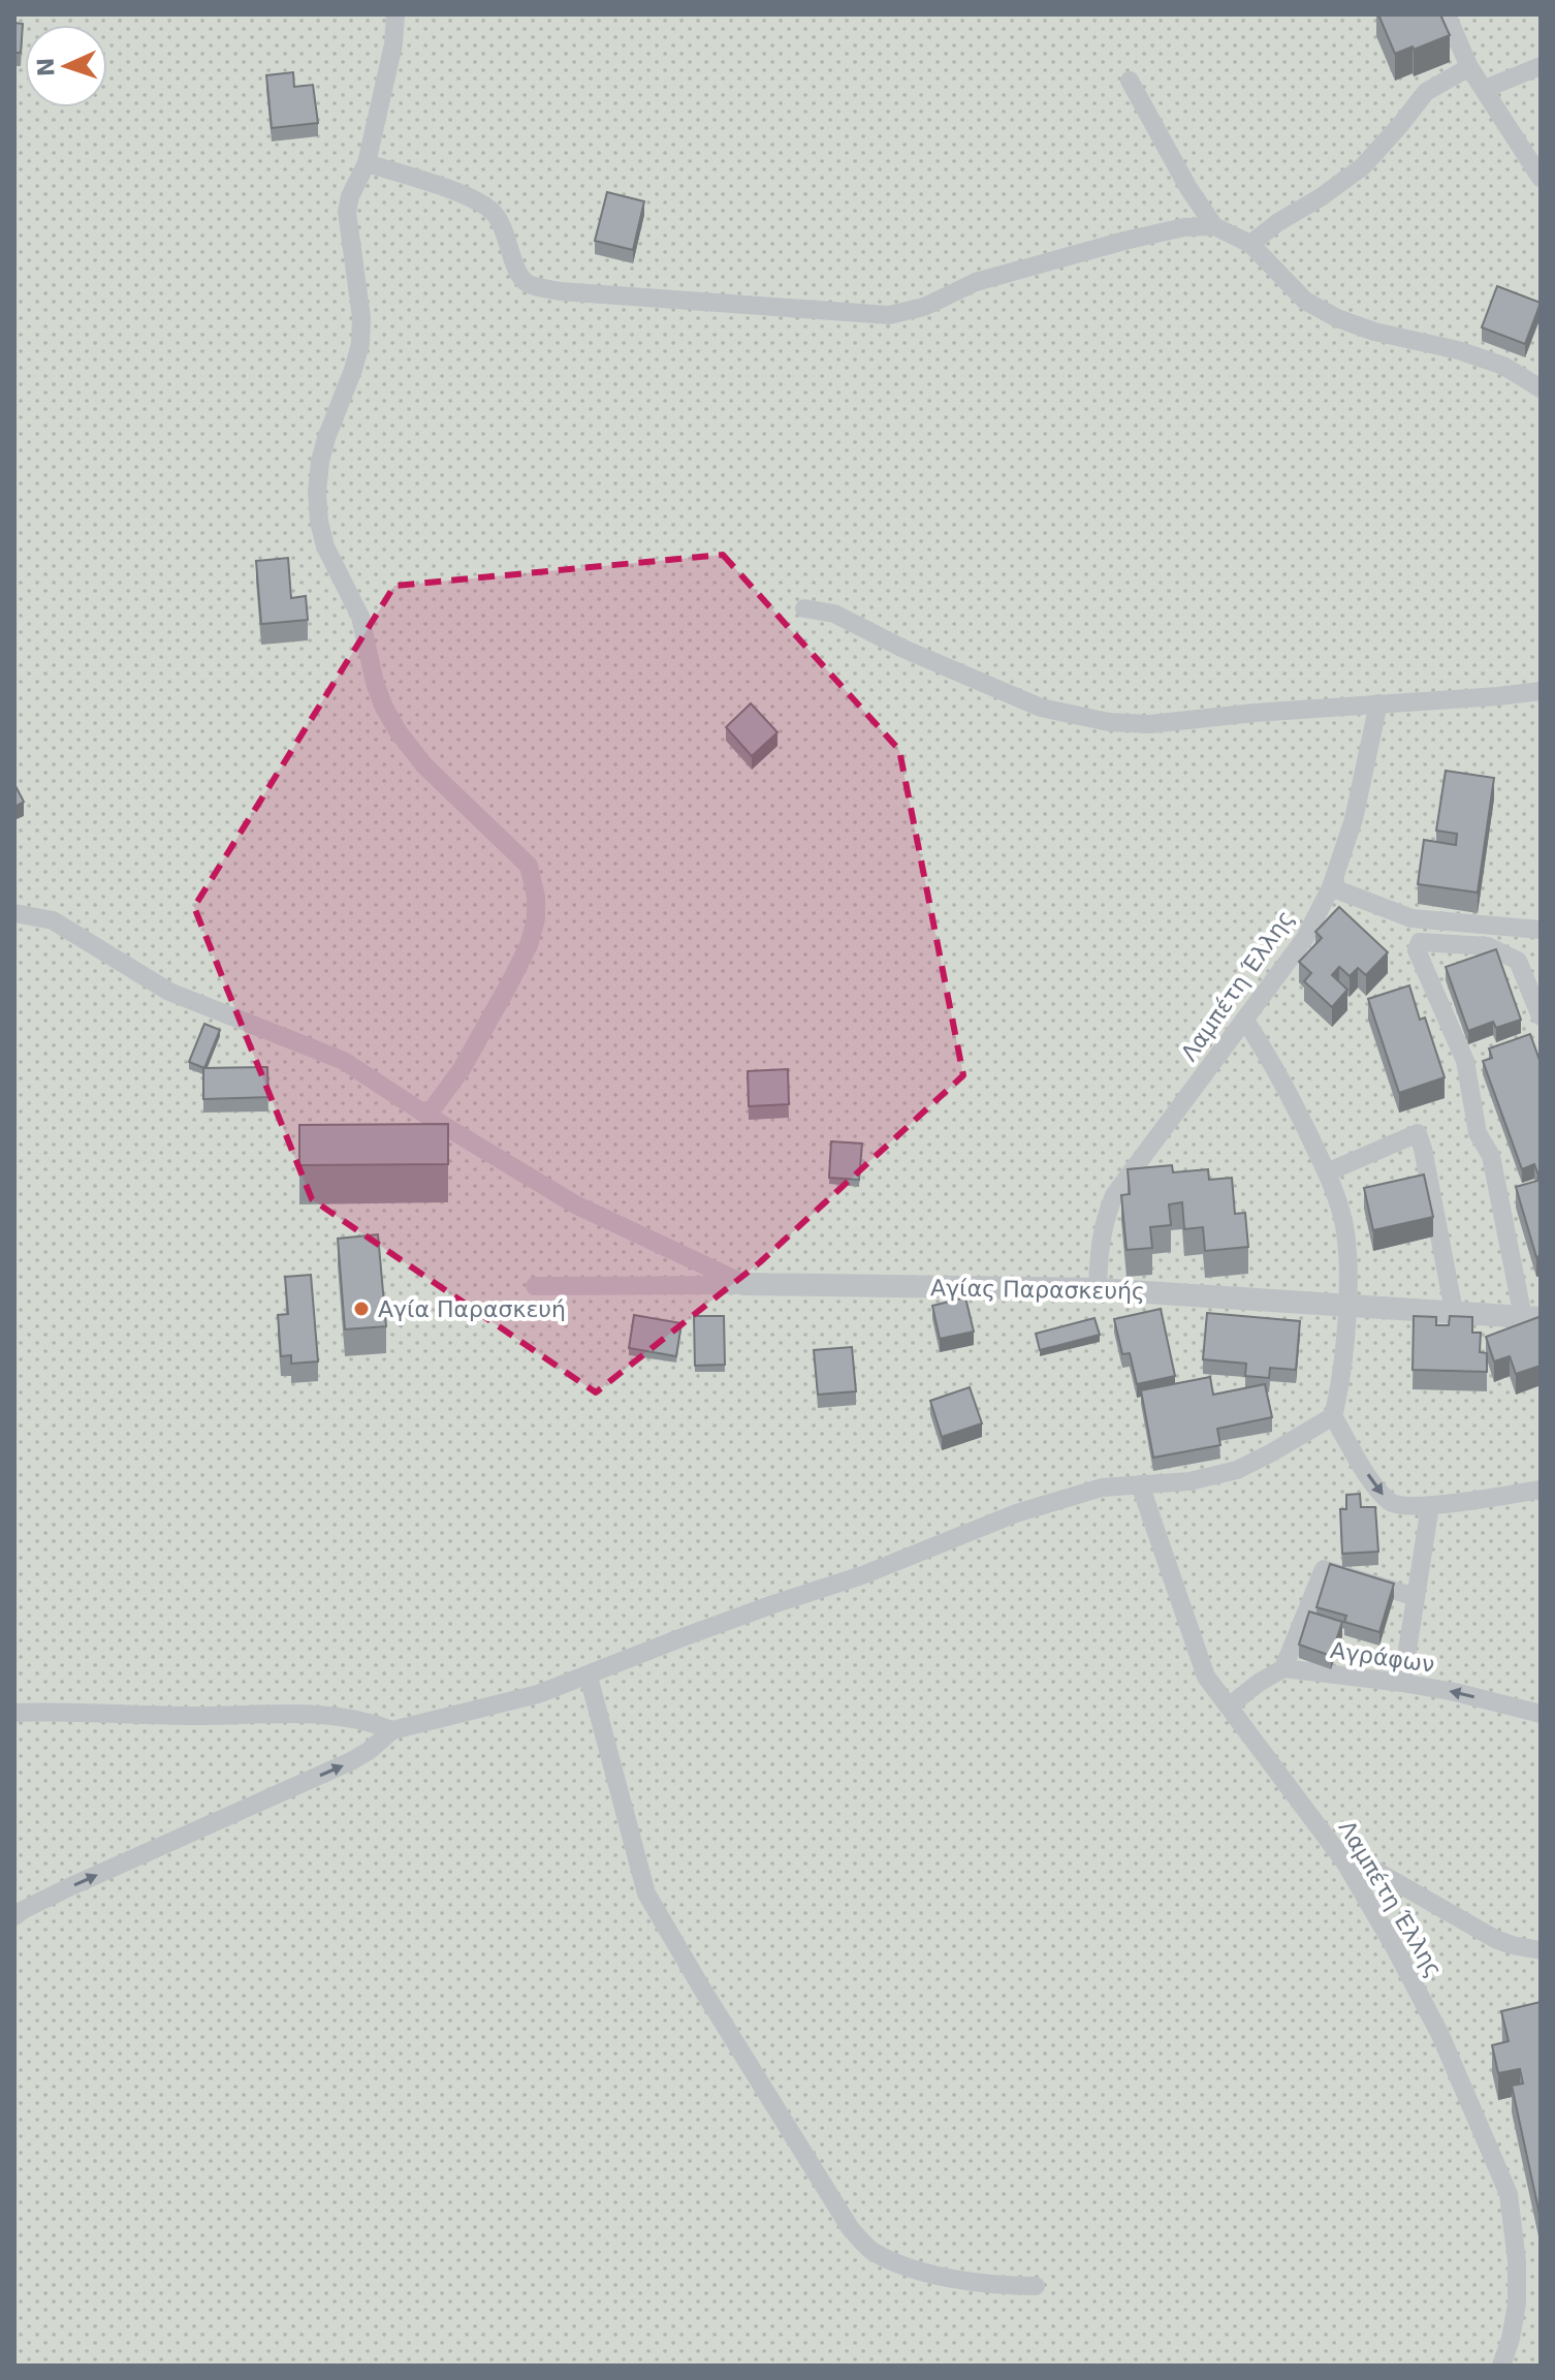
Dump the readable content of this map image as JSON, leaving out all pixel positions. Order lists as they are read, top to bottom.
{
  "streets": {
    "street": ["Λαμπέτη Έλλης", "Αγίας Παρασκευής", "Αγράφων"]
  },
  "crossings": [
    ["Λαμπέτη Έλλης", "Αγίας Παρασκευής"]
  ],
  "one_way": ["Αγράφων"],
  "places": ["Αγία Παρασκευή"],
  "north": "left"
}
